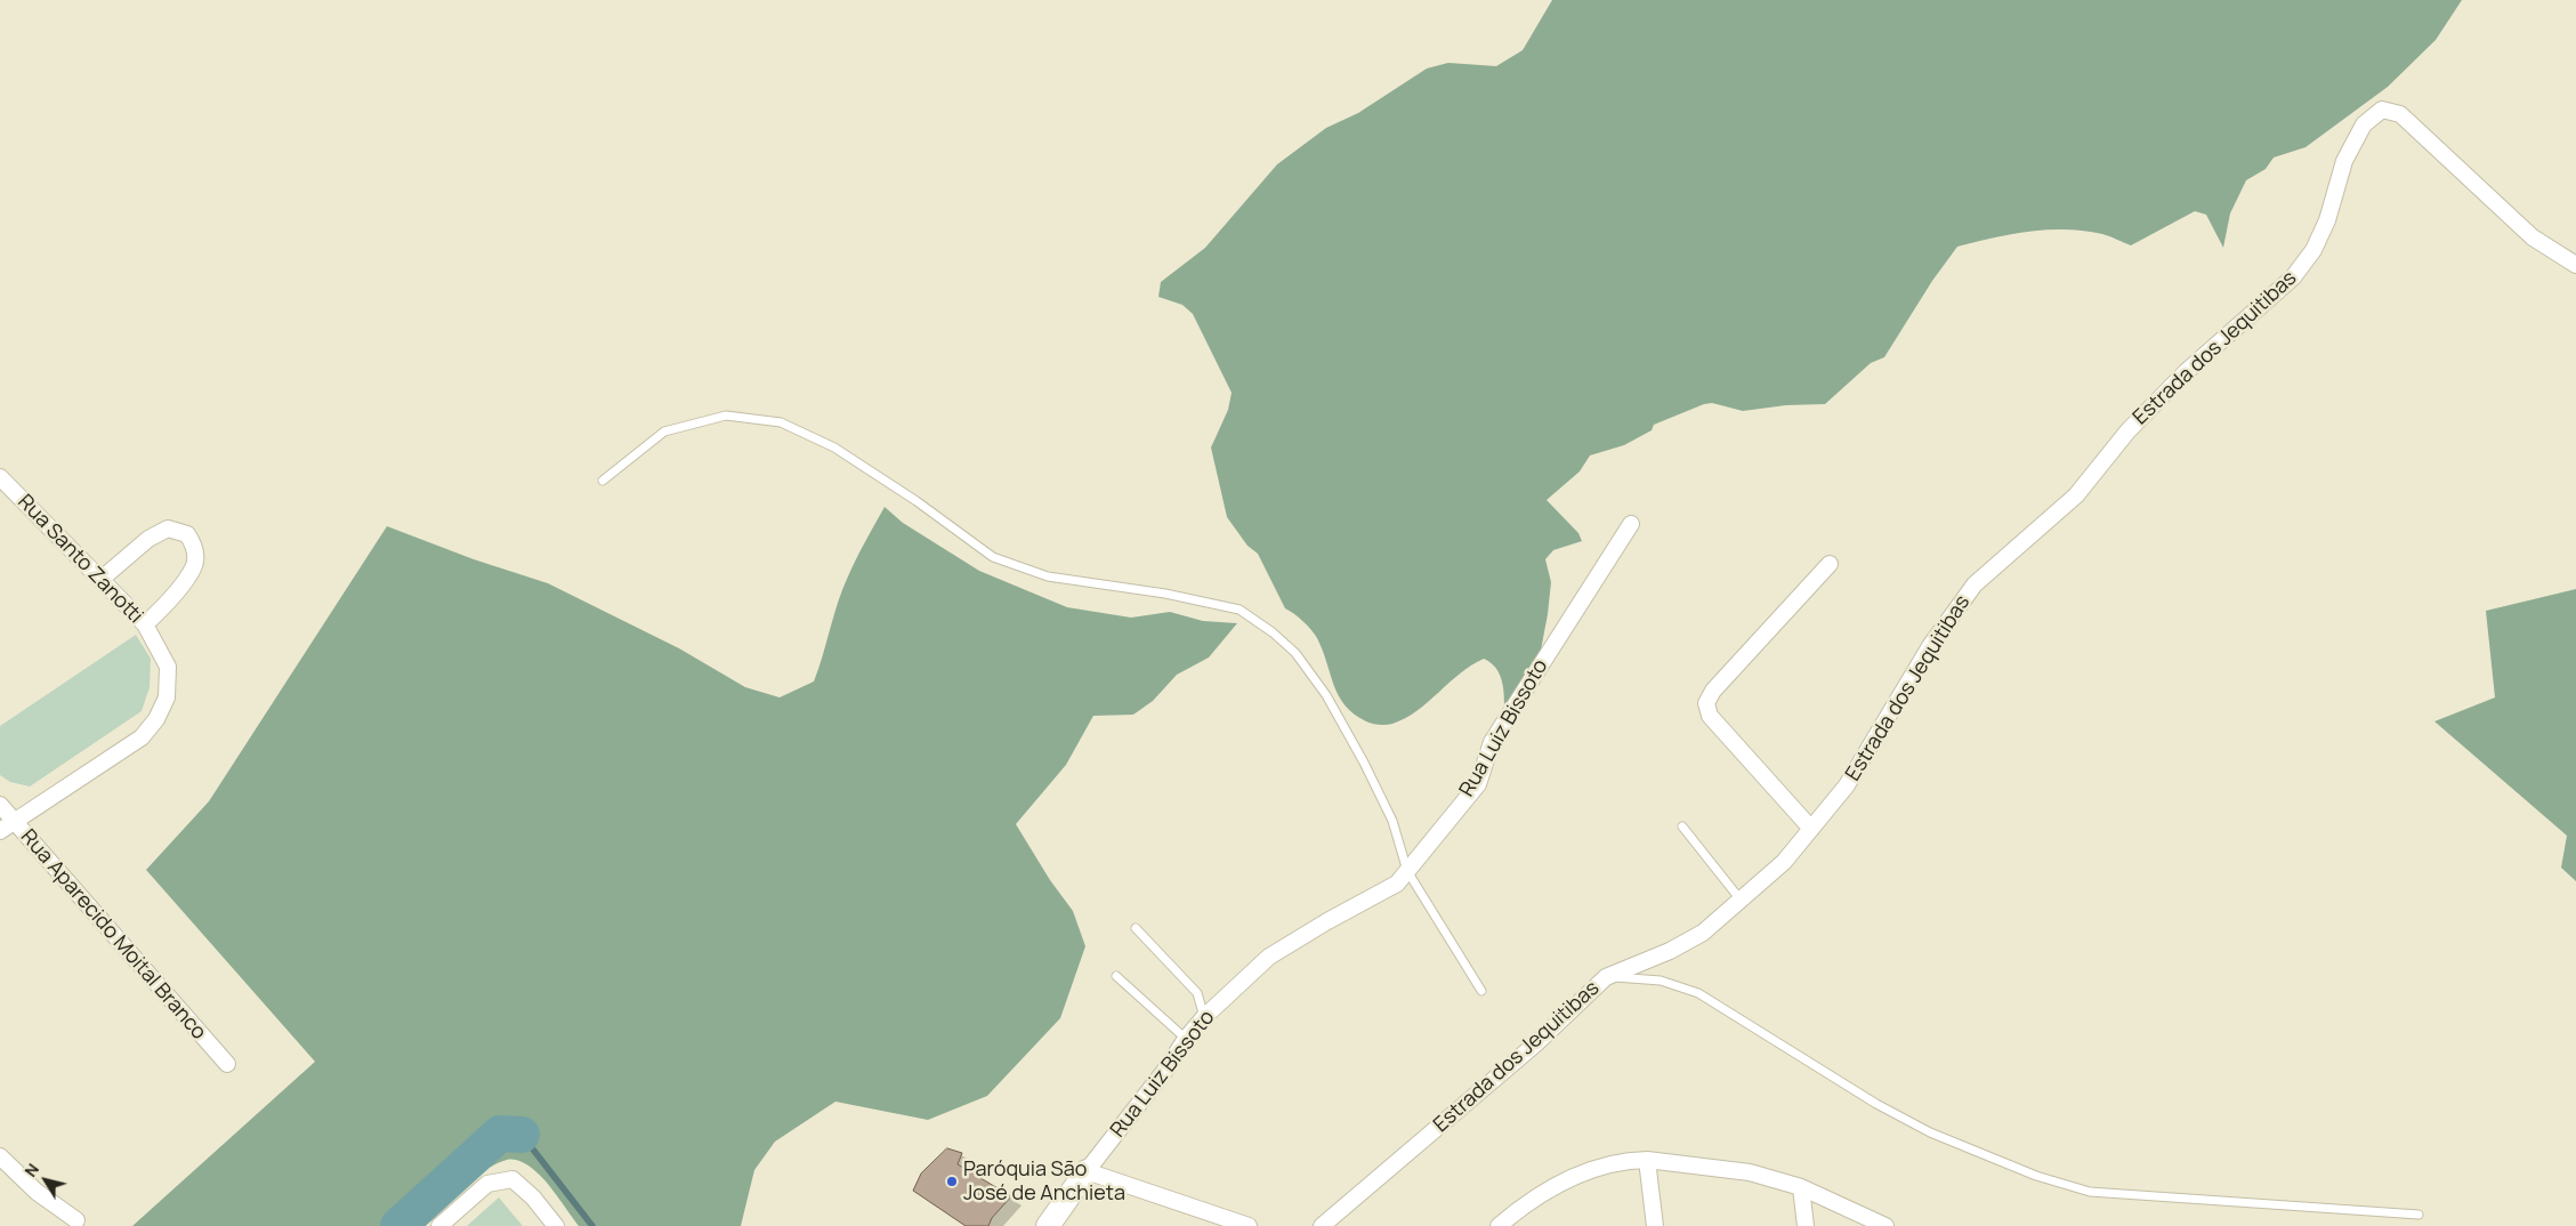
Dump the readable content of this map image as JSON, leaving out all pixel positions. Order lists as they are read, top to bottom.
{
  "streets": {
    "street": [
      "Estrada dos Jequitibas",
      "Rua Santo Zanotti",
      "Rua Luiz Bissoto",
      "Rua Aparecido Moital Branco"
    ]
  },
  "crossings": [
    ["Rua Santo Zanotti", "Rua Aparecido Moital Branco"]
  ],
  "places": ["Paróquia São José de Anchieta"],
  "north": "top left"
}
